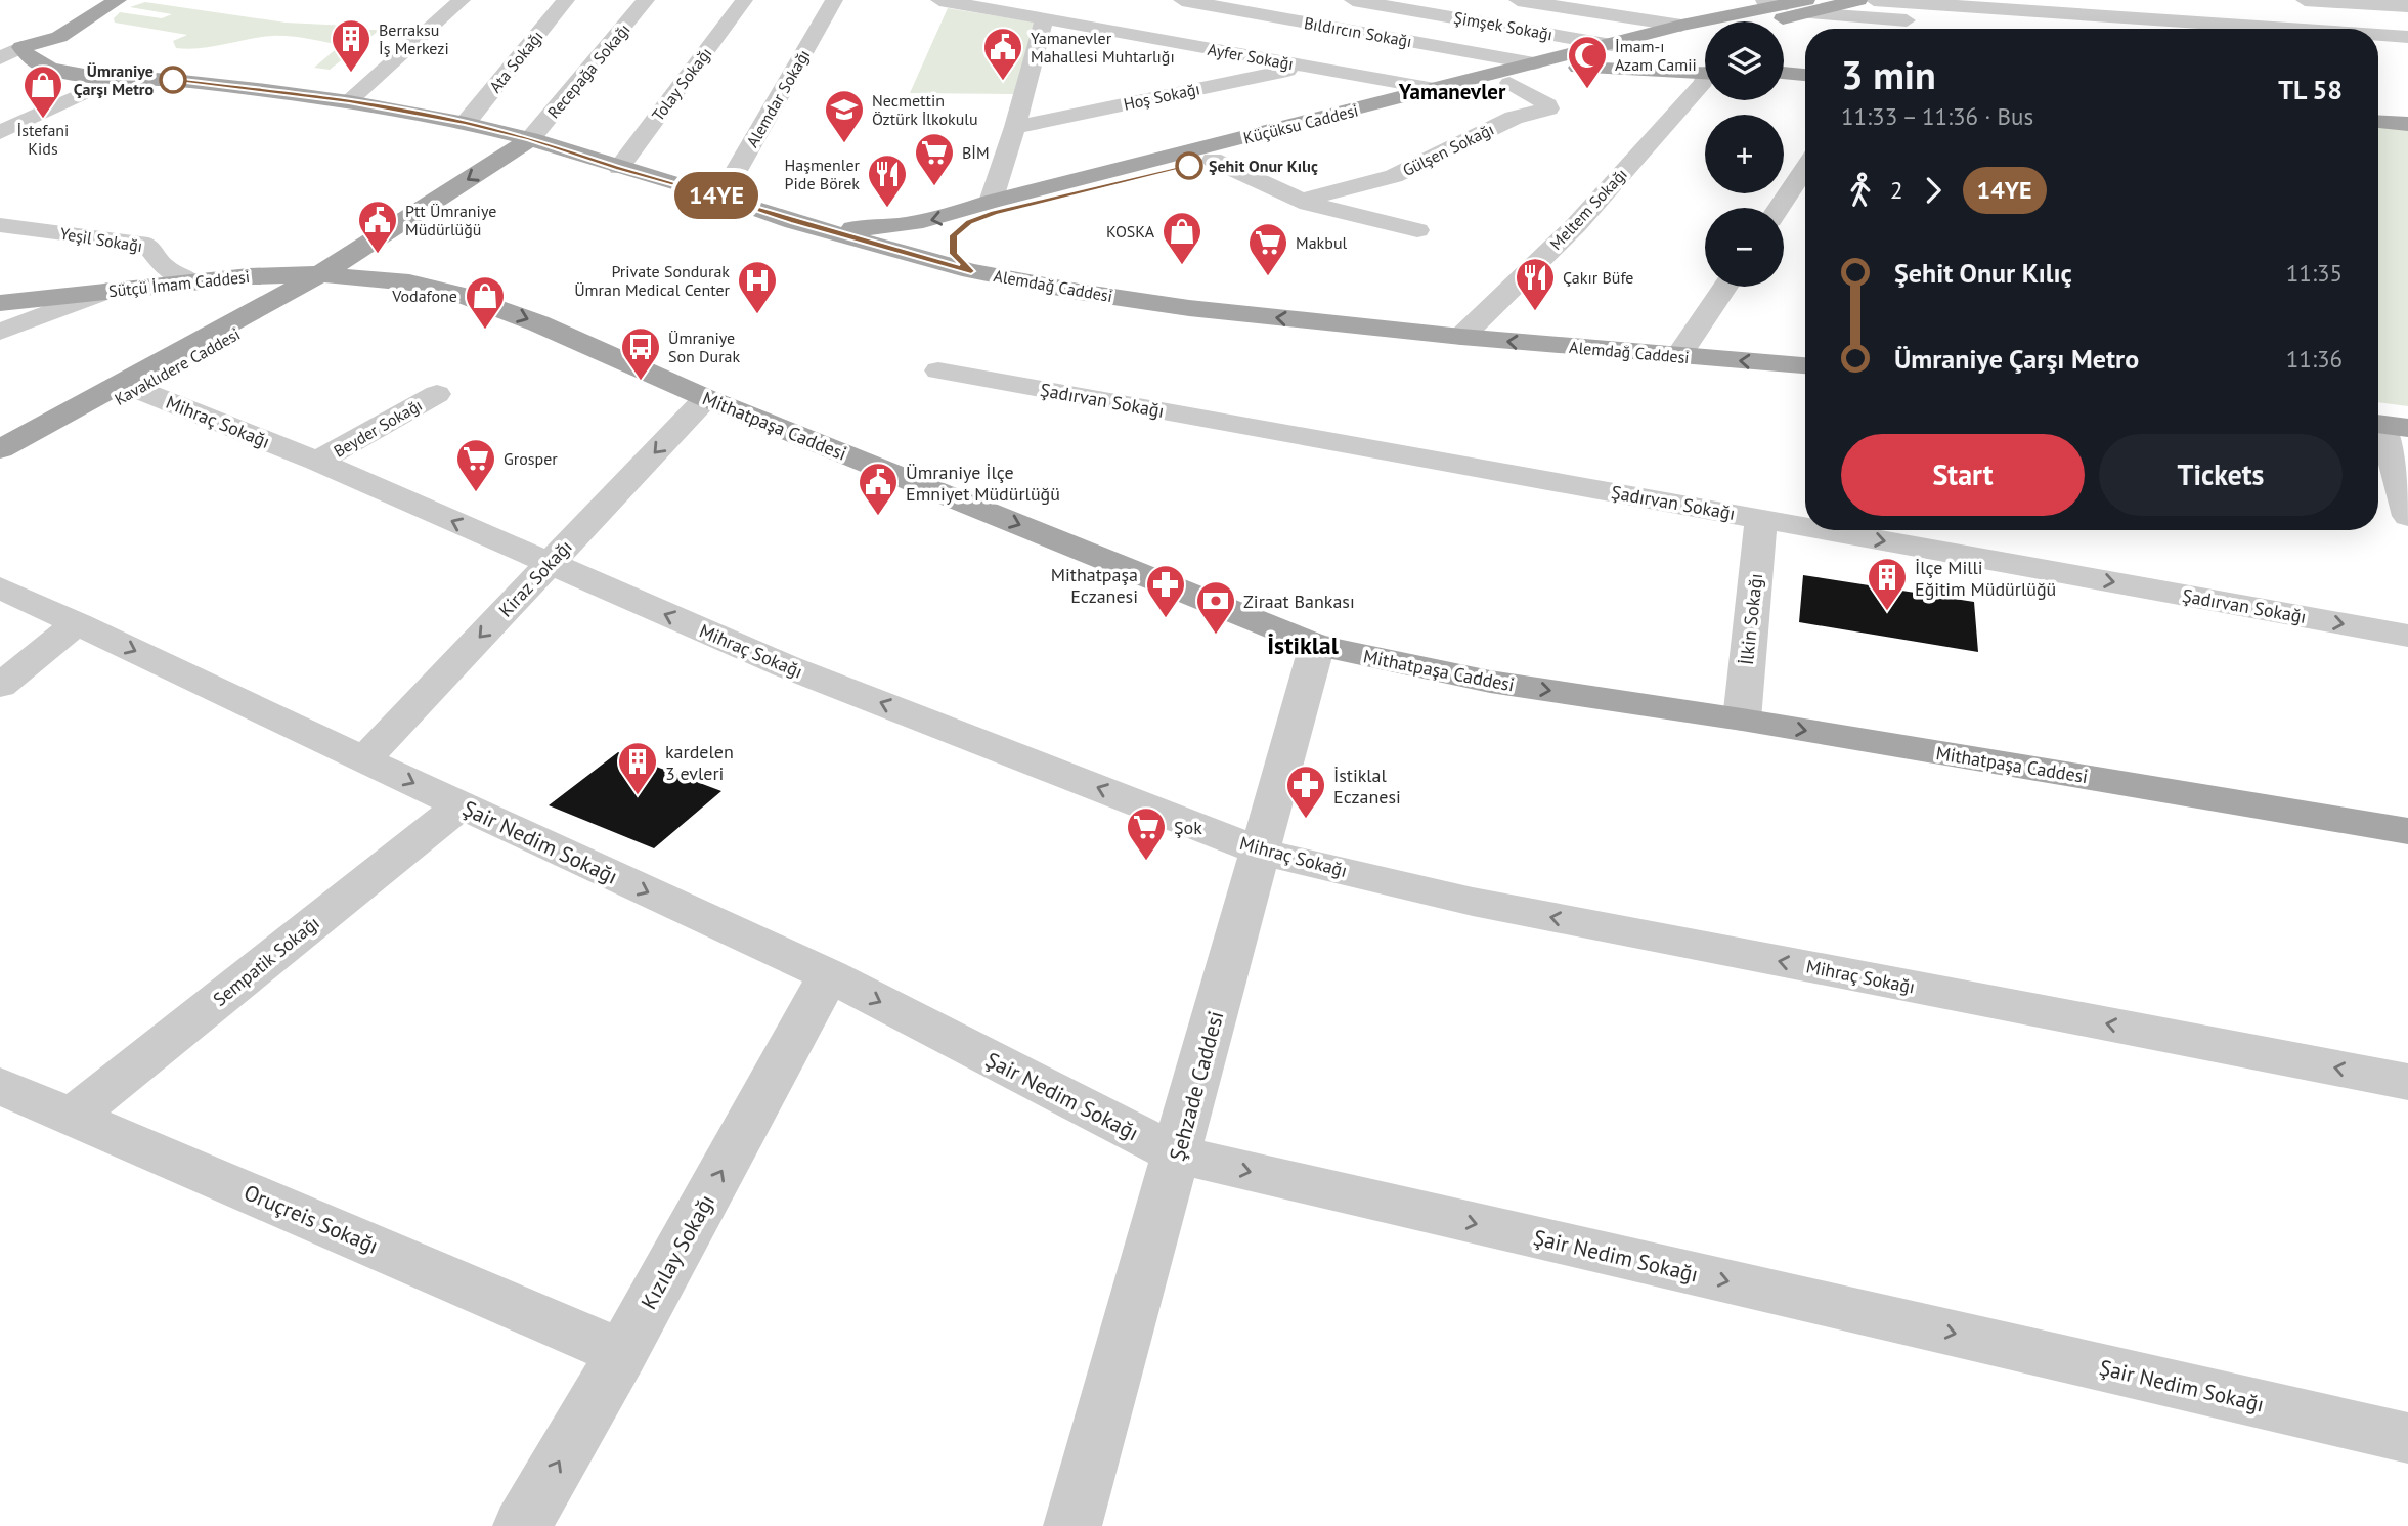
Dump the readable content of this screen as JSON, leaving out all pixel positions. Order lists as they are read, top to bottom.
{
  "streets": {
    "main road": [
      "Küçüksu Caddesi",
      "Sütçü İmam Caddesi",
      "Alemdağ Caddesi",
      "Kavaklıdere Caddesi",
      "Mithatpaşa Caddesi"
    ],
    "street": [
      "Şimşek Sokağı",
      "Bıldırcın Sokağı",
      "Ayfer Sokağı",
      "Ata Sokağı",
      "Recepağa Sokağı",
      "Tolay Sokağı",
      "Hoş Sokağı",
      "Alemdar Sokağı",
      "Gülşen Sokağı",
      "Meltem Sokağı",
      "Yeşil Sokağı",
      "Şadırvan Sokağı",
      "Mihraç Sokağı",
      "Beyder Sokağı",
      "Kiraz Sokağı",
      "İlkin Sokağı",
      "Şair Nedim Sokağı",
      "Sempatik Sokağı",
      "Şehzade Caddesi",
      "Oruçreis Sokağı",
      "Kızılay Sokağı"
    ]
  },
  "crossings": [
    ["Şimşek Sokağı", "Küçüksu Caddesi"],
    ["Bıldırcın Sokağı", "Küçüksu Caddesi"],
    ["Ayfer Sokağı", "Hoş Sokağı"],
    ["Ayfer Sokağı", "Küçüksu Caddesi"],
    ["Ata Sokağı", "Alemdağ Caddesi"],
    ["Recepağa Sokağı", "Alemdağ Caddesi"],
    ["Recepağa Sokağı", "Kavaklıdere Caddesi"],
    ["Tolay Sokağı", "Alemdağ Caddesi"],
    ["Alemdar Sokağı", "Alemdağ Caddesi"],
    ["Küçüksu Caddesi", "Gülşen Sokağı"],
    ["Küçüksu Caddesi", "Alemdağ Caddesi"],
    ["Meltem Sokağı", "Alemdağ Caddesi"],
    ["Yeşil Sokağı", "Sütçü İmam Caddesi"],
    ["Sütçü İmam Caddesi", "Kavaklıdere Caddesi"],
    ["Sütçü İmam Caddesi", "Mithatpaşa Caddesi"],
    ["Alemdağ Caddesi", "Kavaklıdere Caddesi"],
    ["Kavaklıdere Caddesi", "Mihraç Sokağı"],
    ["Kavaklıdere Caddesi", "Mithatpaşa Caddesi"],
    ["Şadırvan Sokağı", "İlkin Sokağı"],
    ["Mihraç Sokağı", "Beyder Sokağı"],
    ["Mihraç Sokağı", "Kiraz Sokağı"],
    ["Mihraç Sokağı", "Şehzade Caddesi"],
    ["Mithatpaşa Caddesi", "Kiraz Sokağı"],
    ["Mithatpaşa Caddesi", "İlkin Sokağı"],
    ["Mithatpaşa Caddesi", "Şehzade Caddesi"],
    ["Kiraz Sokağı", "Şair Nedim Sokağı"],
    ["Şair Nedim Sokağı", "Sempatik Sokağı"],
    ["Şair Nedim Sokağı", "Şehzade Caddesi"],
    ["Şair Nedim Sokağı", "Kızılay Sokağı"],
    ["Sempatik Sokağı", "Oruçreis Sokağı"],
    ["Oruçreis Sokağı", "Kızılay Sokağı"]
  ],
  "one_way": [
    "Alemdağ Caddesi",
    "Şadırvan Sokağı",
    "Mihraç Sokağı",
    "Mithatpaşa Caddesi",
    "Kiraz Sokağı",
    "Şair Nedim Sokağı",
    "Kızılay Sokağı"
  ],
  "districts": ["Yamanevler", "İstiklal"],
  "places": {
    "building": ["Berraksu İş Merkezi", "İlçe Milli Eğitim Müdürlüğü", "kardelen 3 evleri"],
    "other": ["Ümraniye Çarşı Metro", "Şehit Onur Kılıç"],
    "public building": ["Yamanevler Mahallesi Muhtarlığı", "Ptt Ümraniye Müdürlüğü", "Ümraniye İlçe Emniyet Müdürlüğü"],
    "mosque": ["İmam-ı Azam Camii"],
    "shop": ["İstefani Kids", "KOSKA", "Vodafone"],
    "school or university": ["Necmettin Öztürk İlkokulu"],
    "supermarket": [
      "BİM",
      "Makbul",
      "Grosper",
      "Şok"
    ],
    "restaurant": ["Haşmenler Pide Börek", "Çakır Büfe"],
    "hospital": ["Private Sondurak Ümran Medical Center"],
    "bus stop": ["Ümraniye Son Durak"],
    "pharmacy": ["Mithatpaşa Eczanesi", "İstiklal Eczanesi"],
    "bank": ["Ziraat Bankası"]
  },
  "lines": ["bus line 14YE"],
  "page": {
    "on_map": "14YE",
    "map_buttons": ["+", "−"],
    "heading": ["3 min", "11:33 – 11:36 · Bus", "TL 58"],
    "legs": ["2", "14YE"],
    "list": [
      {
        "name": "Şehit Onur Kılıç",
        "value": "11:35"
      },
      {
        "name": "Ümraniye Çarşı Metro",
        "value": "11:36"
      }
    ],
    "buttons": ["Start", "Tickets"]
  }
}
